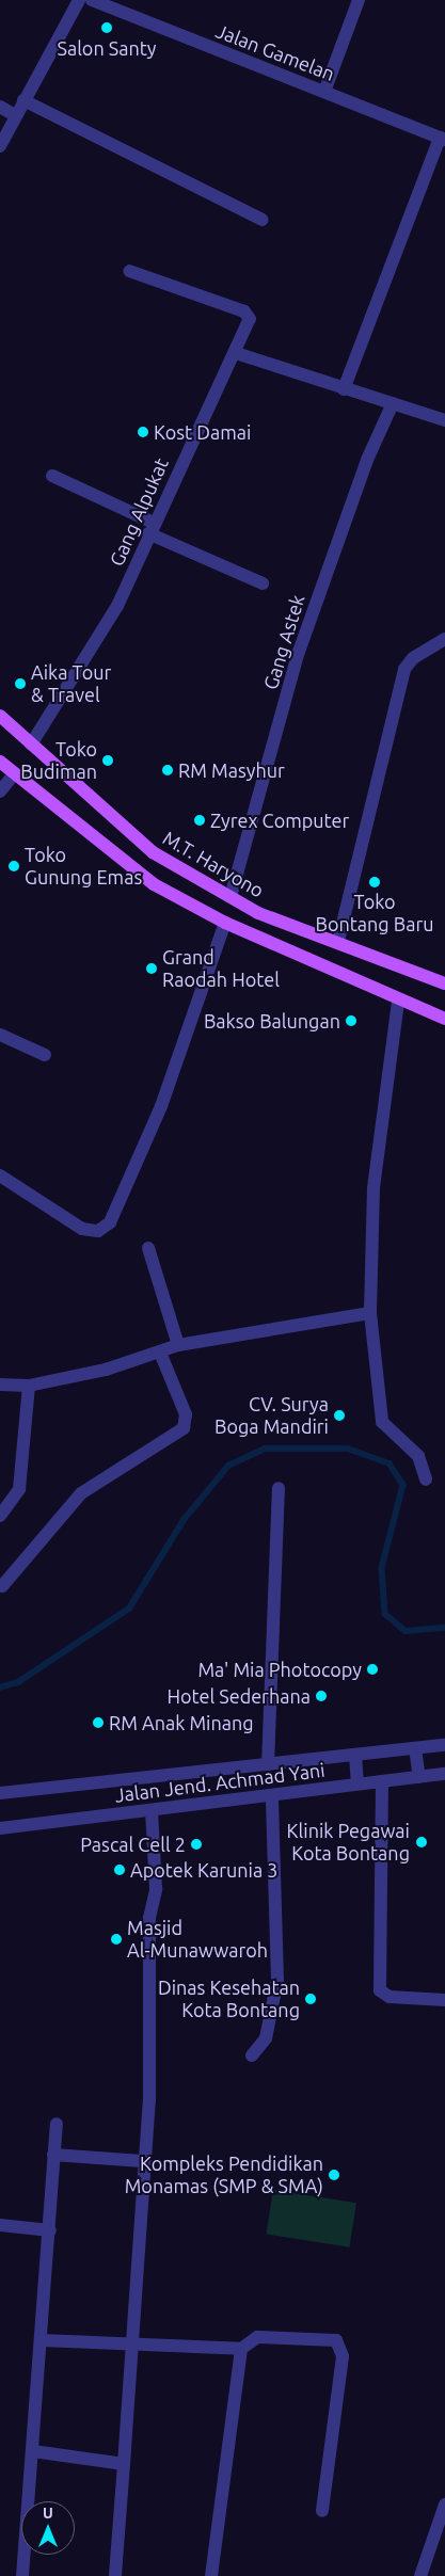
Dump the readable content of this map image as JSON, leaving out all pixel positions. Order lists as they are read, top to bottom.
{
  "streets": {
    "main road": ["M.T. Haryono"],
    "street": [
      "Jalan Gamelan",
      "Gang Alpukat",
      "Gang Astek",
      "Jalan Jend. Achmad Yani"
    ]
  },
  "crossings": [
    ["Gang Alpukat", "M.T. Haryono"],
    ["Gang Astek", "M.T. Haryono"]
  ],
  "places": [
    "Salon Santy",
    "Kost Damai",
    "Aika Tour & Travel",
    "Toko Budiman",
    "RM Masyhur",
    "Zyrex Computer",
    "Toko Gunung Emas",
    "Toko Bontang Baru",
    "Grand Raodah Hotel",
    "Bakso Balungan",
    "CV. Surya Boga Mandiri",
    "Ma' Mia Photocopy",
    "Hotel Sederhana",
    "RM Anak Minang",
    "Klinik Pegawai Kota Bontang",
    "Pascal Cell 2",
    "Apotek Karunia 3",
    "Masjid Al-Munawwaroh",
    "Dinas Kesehatan Kota Bontang",
    "Kompleks Pendidikan Monamas (SMP & SMA)"
  ],
  "north": "top"
}
